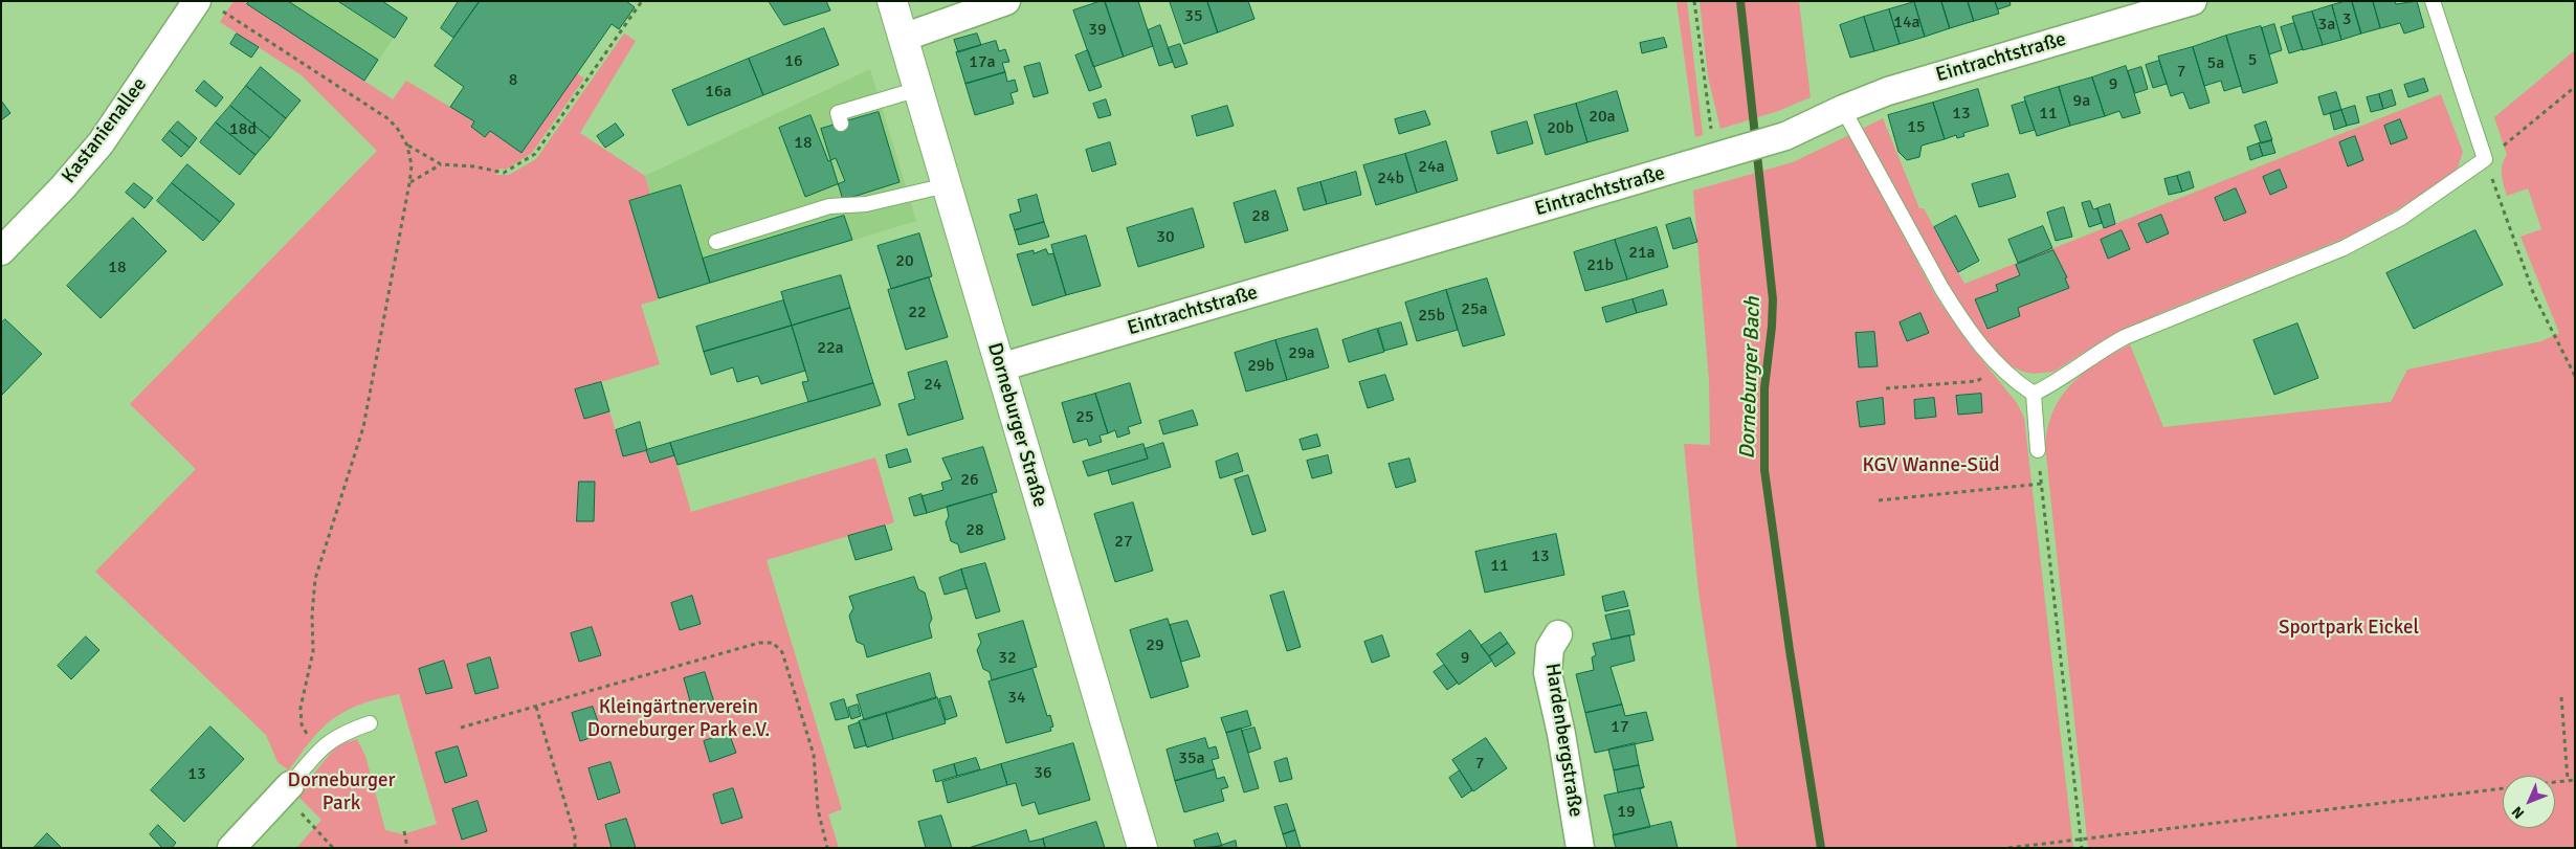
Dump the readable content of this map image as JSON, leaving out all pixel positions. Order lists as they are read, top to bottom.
{
  "streets": {
    "street": [
      "Eintrachtstraße",
      "Kastanienallee",
      "Dorneburger Straße",
      "Hardenbergstraße"
    ]
  },
  "crossings": [
    ["Eintrachtstraße", "Dorneburger Straße"]
  ],
  "water": ["Dorneburger Bach"],
  "parks": [
    "KGV Wanne-Süd",
    "Sportpark Eickel",
    "Kleingärtnerverein Dorneburger Park e.V.",
    "Dorneburger Park"
  ],
  "house_numbers": [
    "35",
    "3",
    "14a",
    "3a",
    "39",
    "5",
    "16",
    "17a",
    "5a",
    "7",
    "8",
    "9",
    "16a",
    "9a",
    "13",
    "11",
    "20a",
    "15",
    "20b",
    "18d",
    "18",
    "24a",
    "24b",
    "28",
    "30",
    "21a",
    "20",
    "21b",
    "18",
    "25a",
    "22",
    "25b",
    "22a",
    "29a",
    "29b",
    "24",
    "25",
    "26",
    "28",
    "27",
    "13",
    "11",
    "29",
    "32",
    "9",
    "34",
    "17",
    "35a",
    "7",
    "36",
    "13",
    "19"
  ],
  "north": "bottom left"
}
